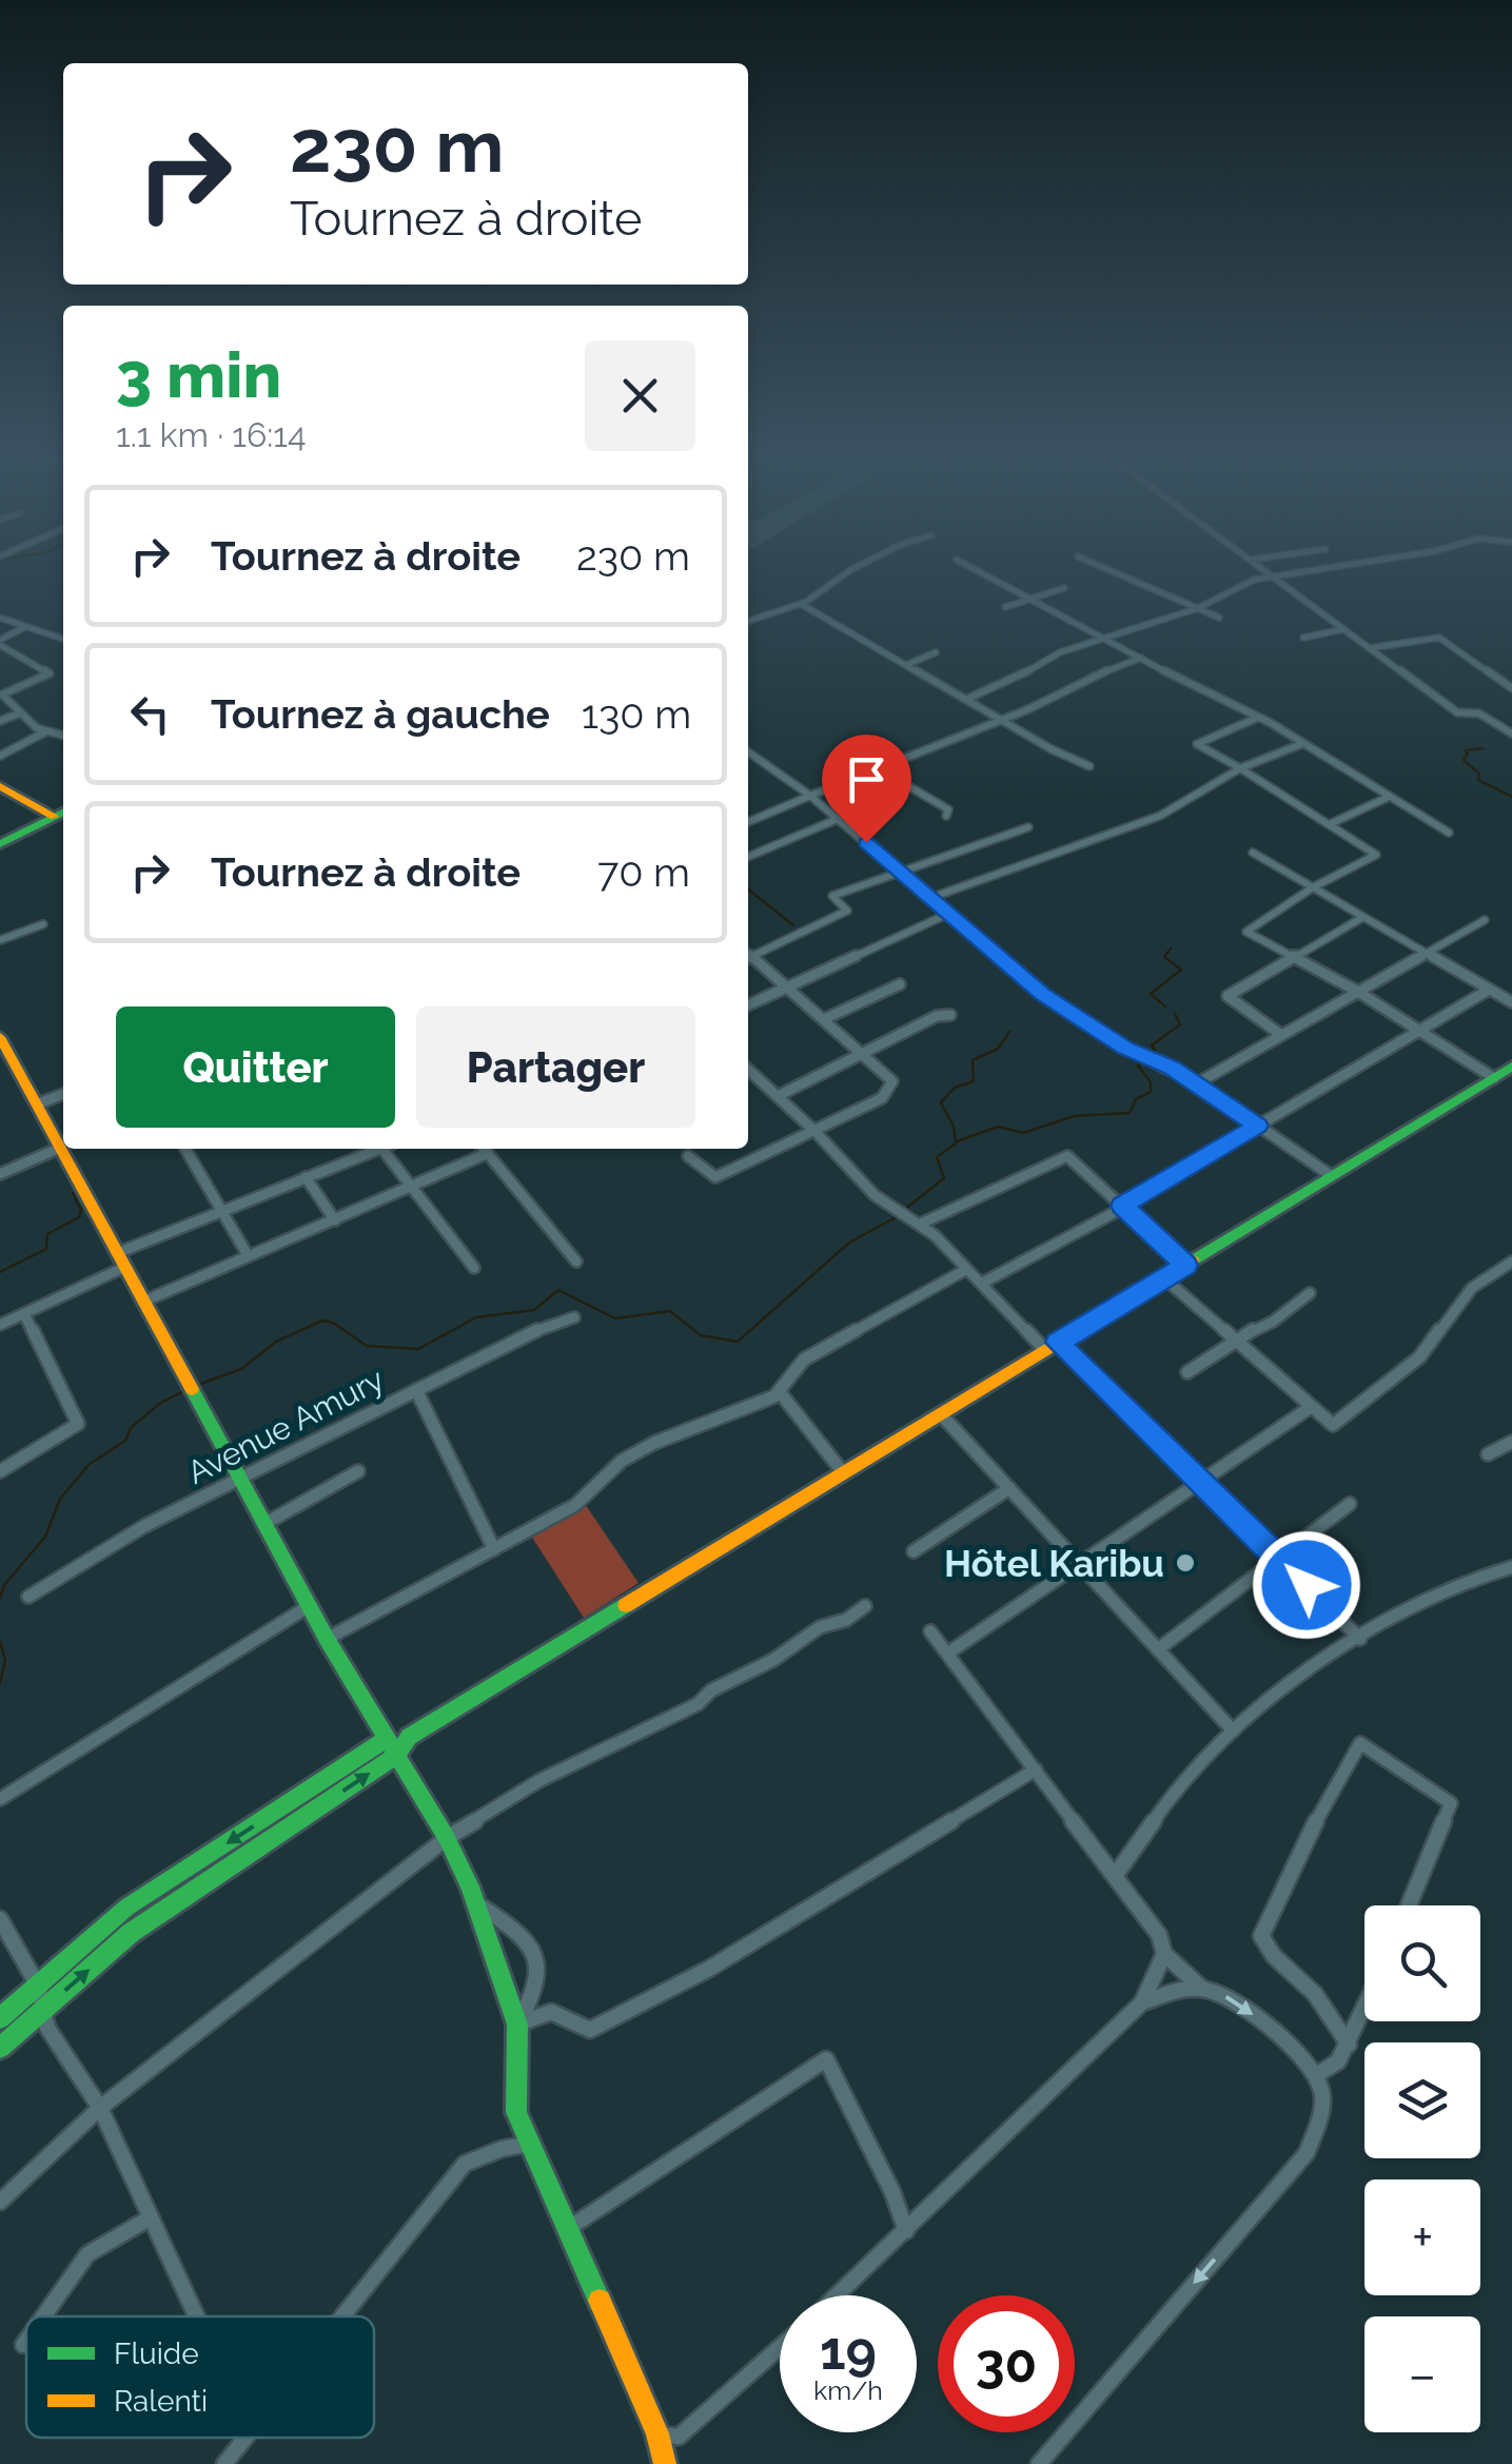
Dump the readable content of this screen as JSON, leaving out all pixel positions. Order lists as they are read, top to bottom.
{
  "streets": {
    "street": ["Avenue Amury"]
  },
  "places": ["Hôtel Karibu"],
  "legend": ["Fluide", "Ralenti"],
  "page": {
    "turn": ["230 m", "Tournez à droite"],
    "heading": ["3 min", "1.1 km · 16:14"],
    "list": [
      {
        "name": "Tournez à droite",
        "value": "230 m"
      },
      {
        "name": "Tournez à gauche",
        "value": "130 m"
      },
      {
        "name": "Tournez à droite",
        "value": "70 m"
      }
    ],
    "buttons": ["Quitter", "Partager"],
    "map_buttons": ["+", "−"],
    "speed": "19 km/h",
    "limit": "30"
  }
}
